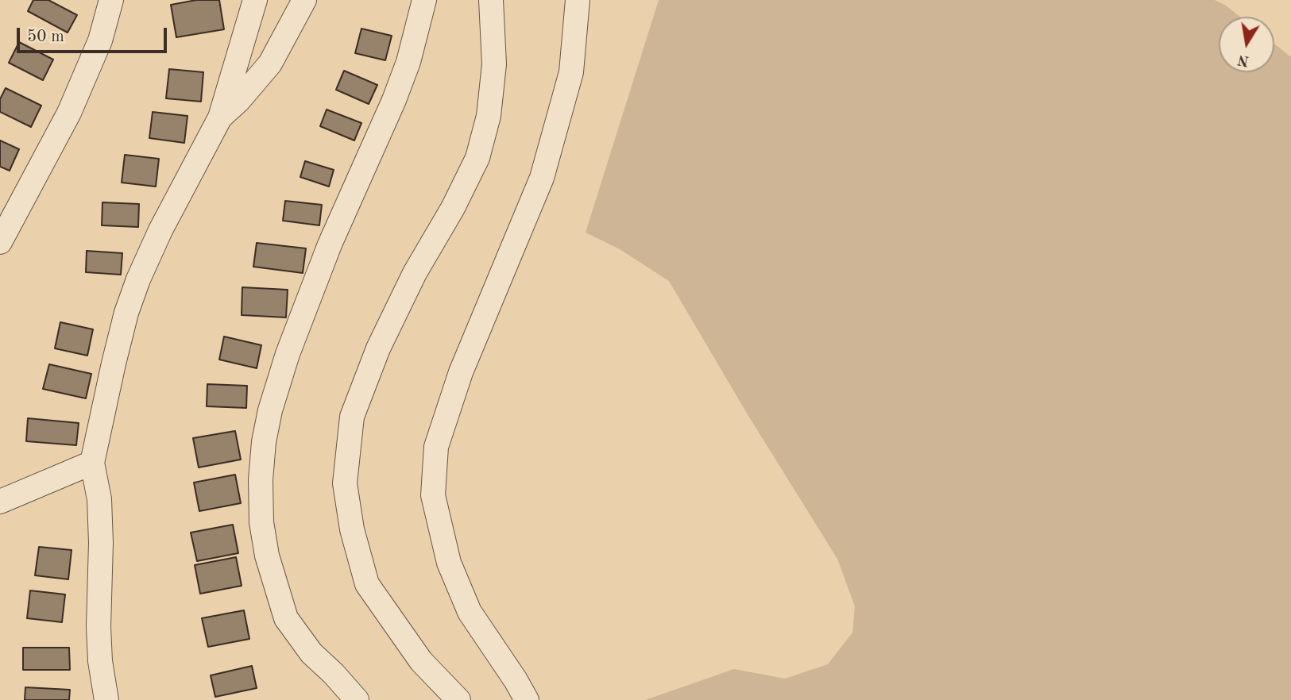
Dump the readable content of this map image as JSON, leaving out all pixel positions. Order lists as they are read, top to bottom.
{
  "scale_bar": "50 m",
  "north": "bottom"
}
